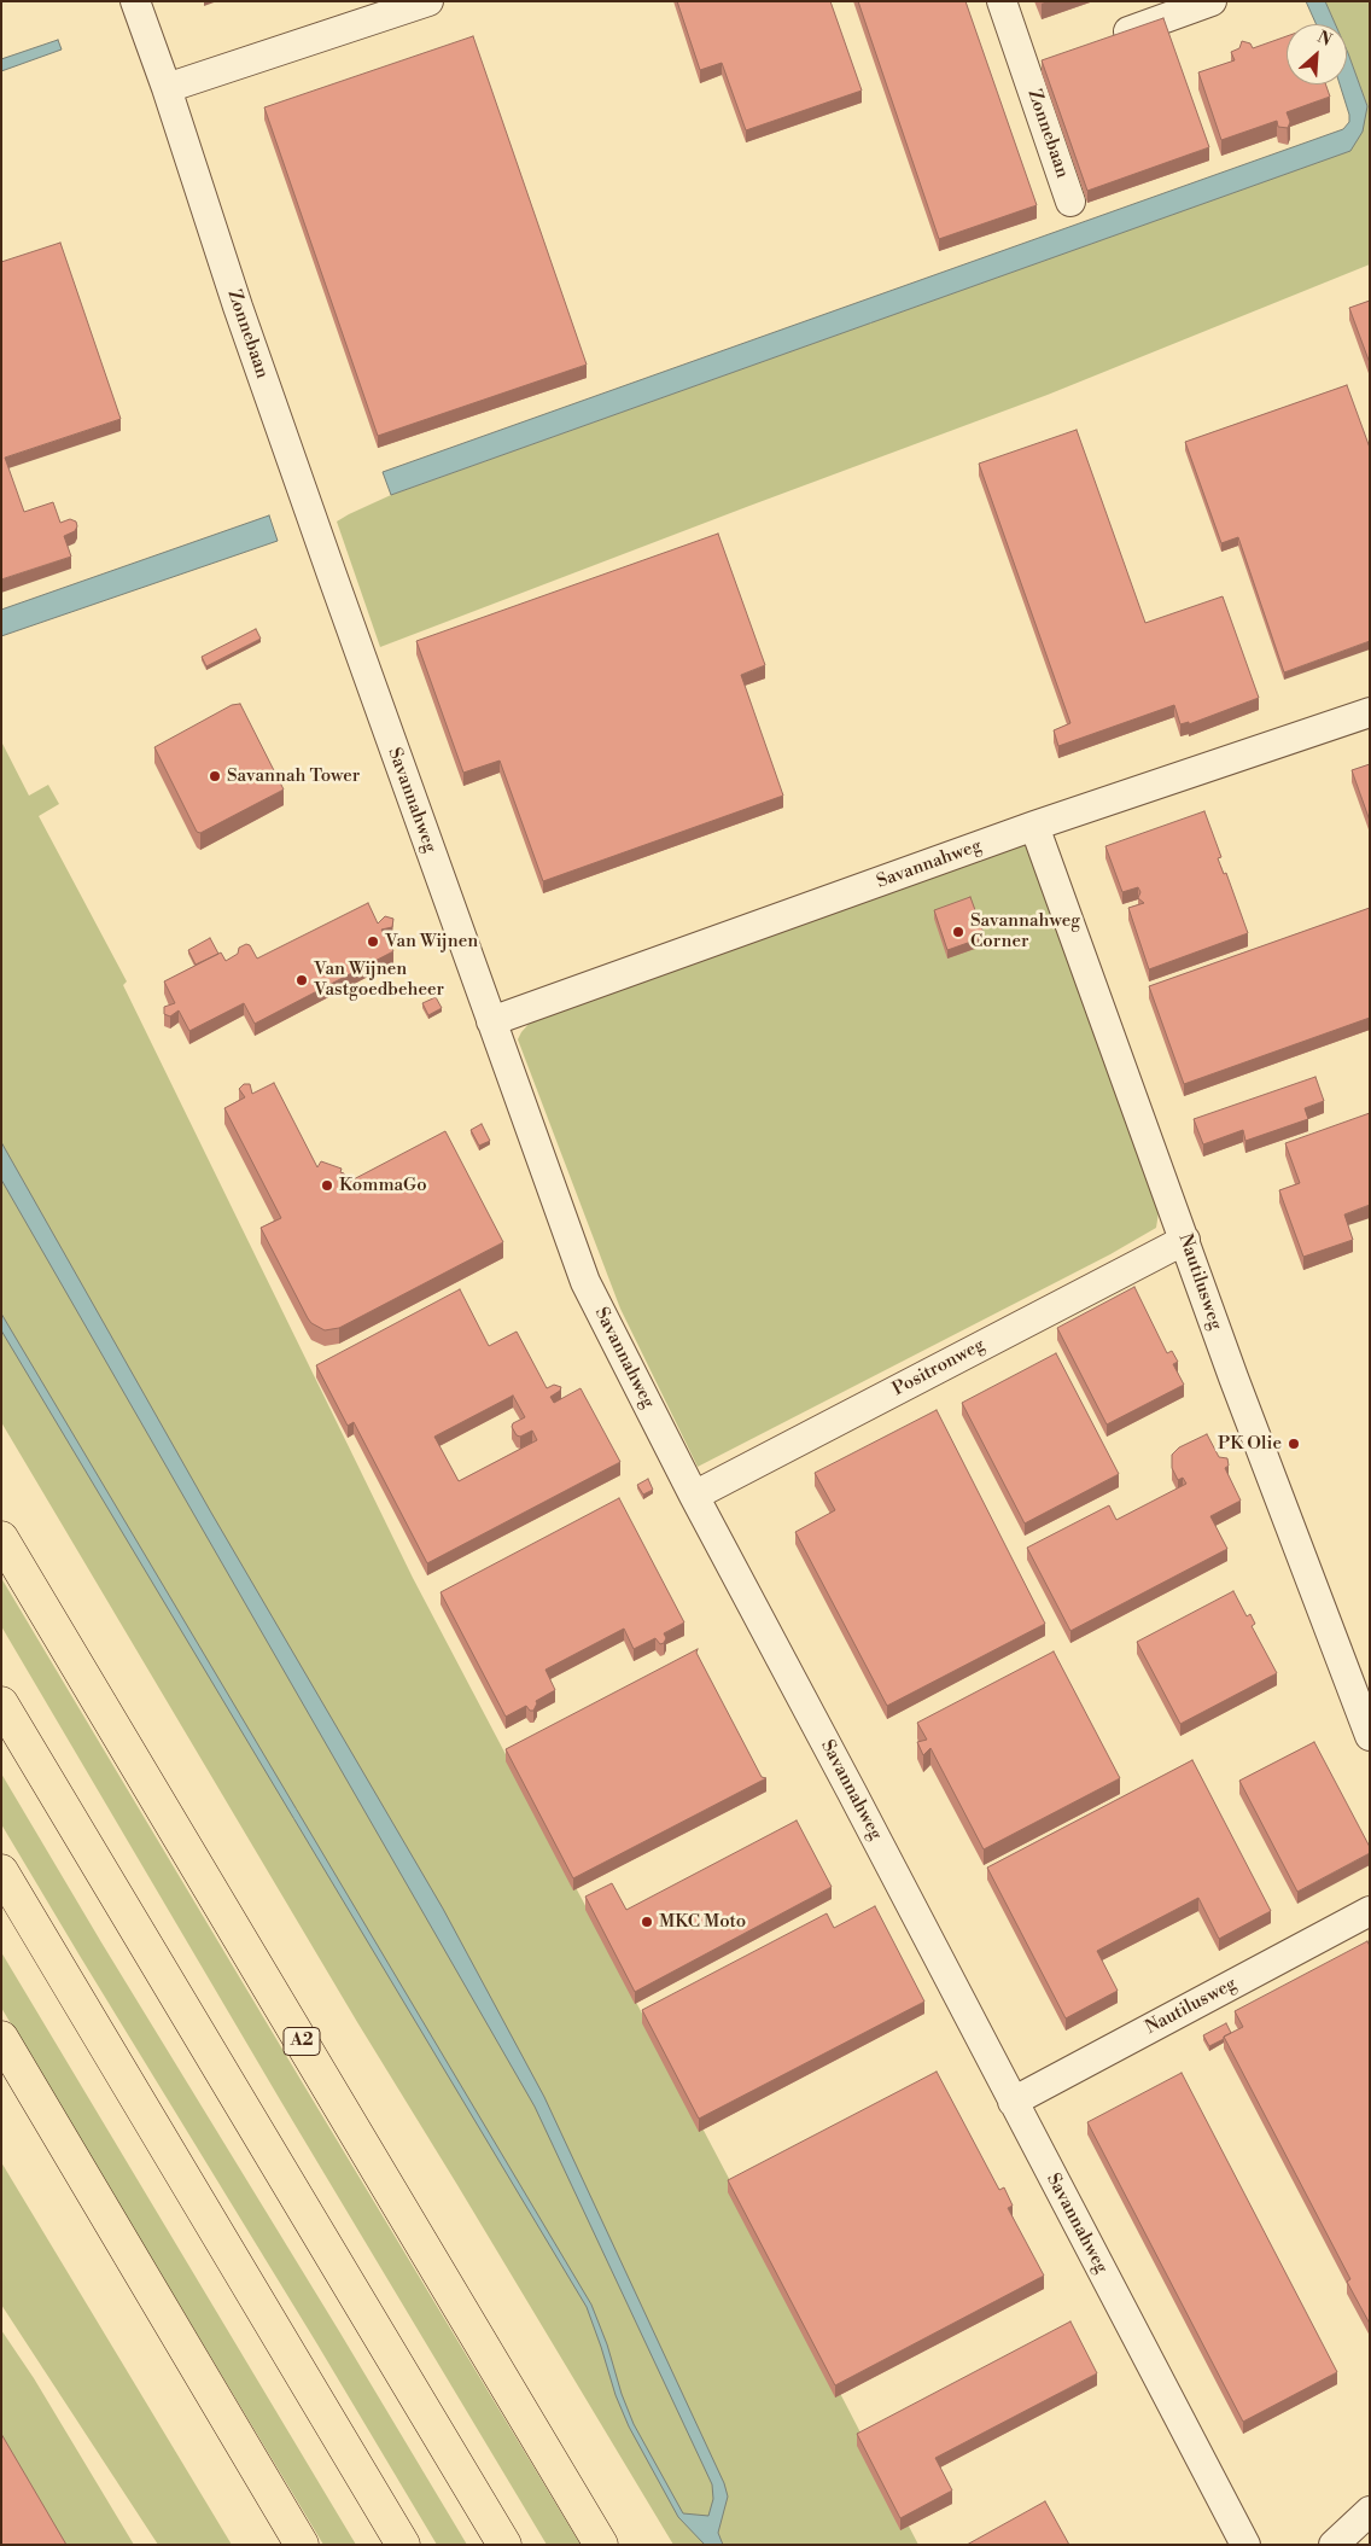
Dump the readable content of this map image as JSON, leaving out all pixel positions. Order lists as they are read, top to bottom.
{
  "streets": {
    "highway": ["A2"],
    "street": [
      "Zonnebaan",
      "Savannahweg",
      "Nautilusweg",
      "Positronweg"
    ]
  },
  "crossings": [
    ["Zonnebaan", "Savannahweg"],
    ["Savannahweg", "Nautilusweg"],
    ["Savannahweg", "Positronweg"],
    ["Nautilusweg", "Positronweg"]
  ],
  "places": [
    "Savannah Tower",
    "Savannahweg Corner",
    "Van Wijnen",
    "Van Wijnen Vastgoedbeheer",
    "KommaGo",
    "PK Olie",
    "MKC Moto"
  ],
  "north": "top right"
}
